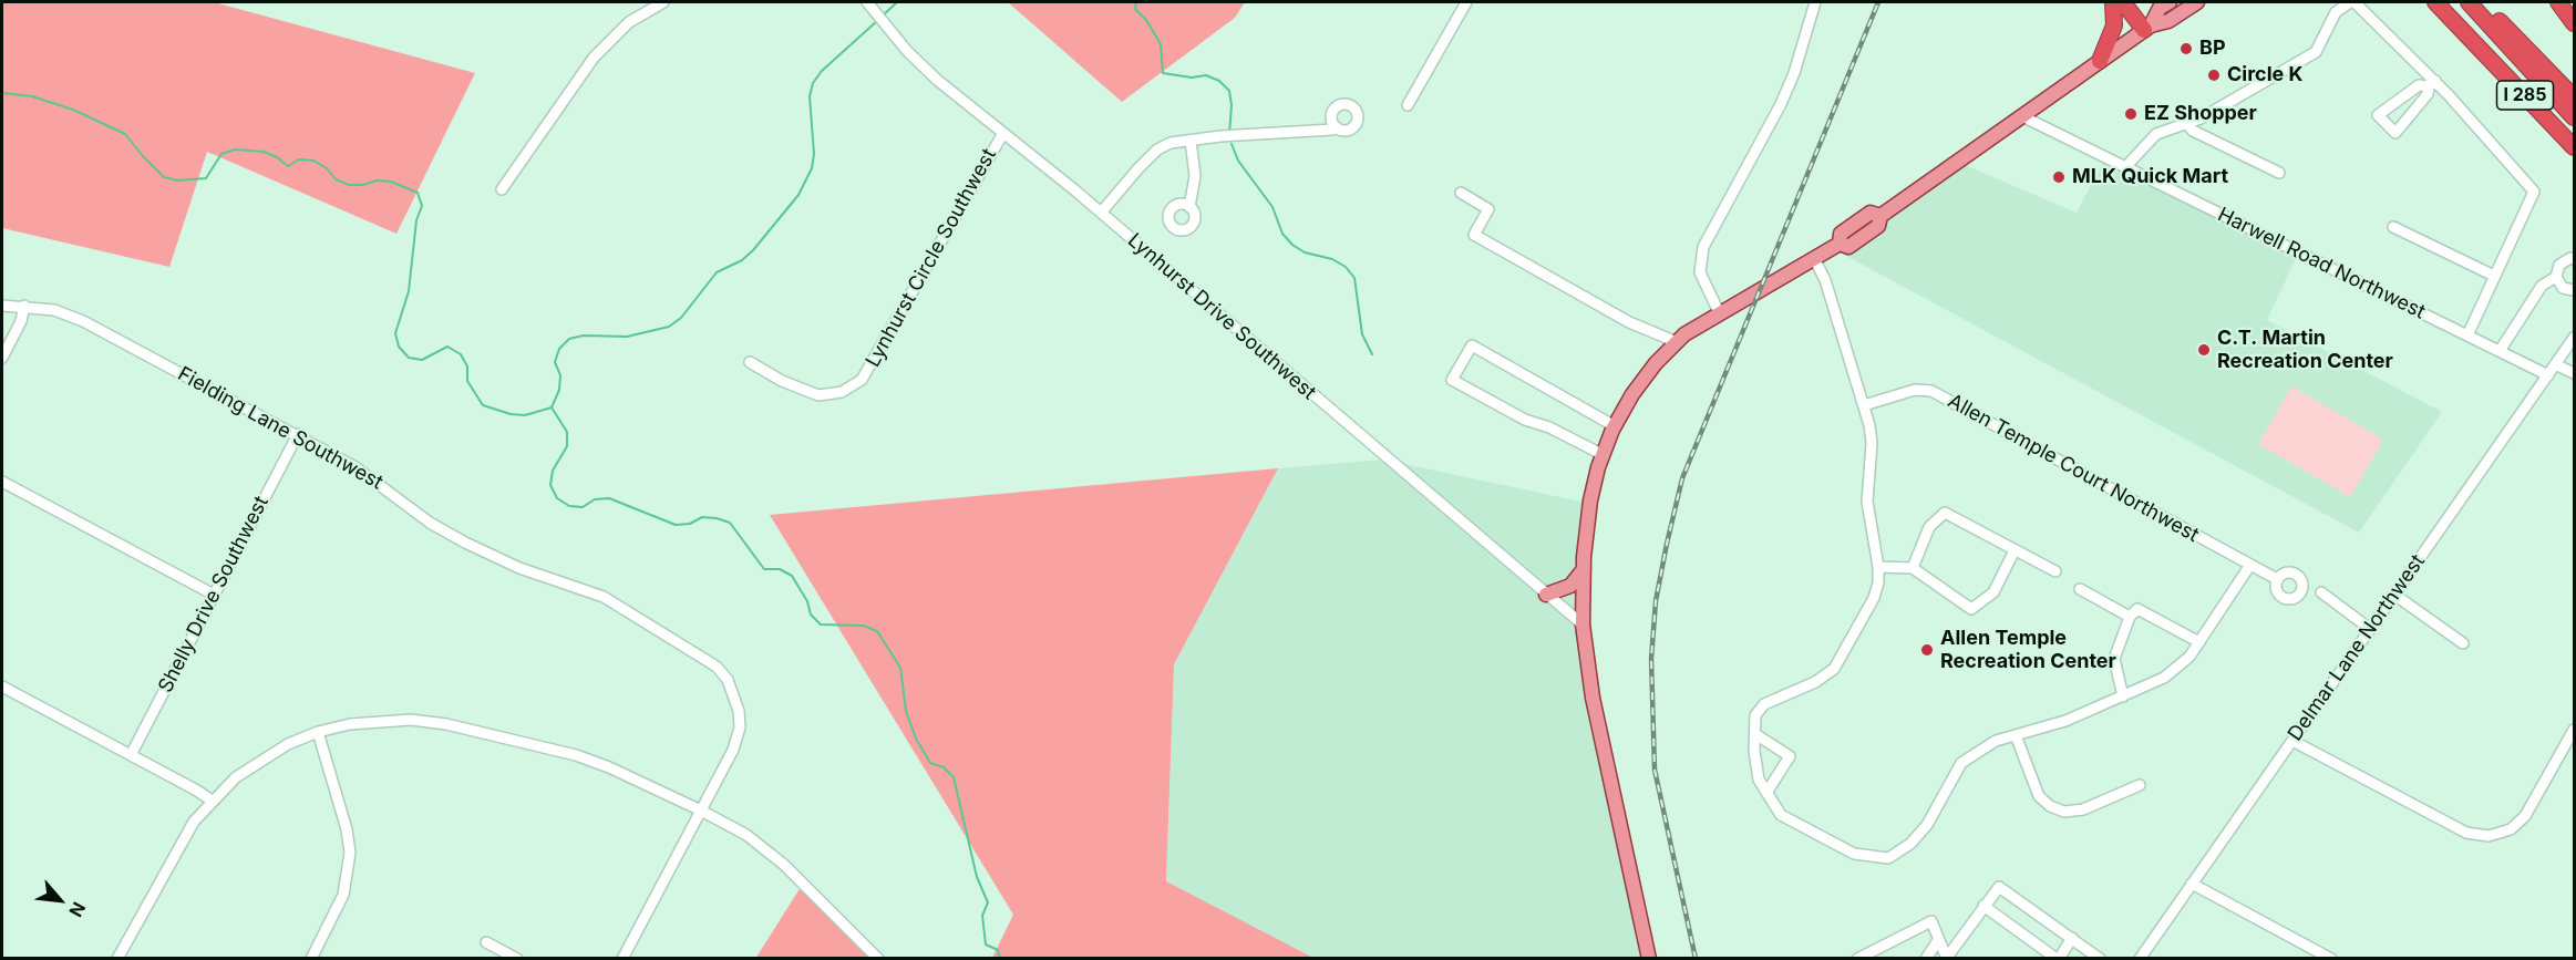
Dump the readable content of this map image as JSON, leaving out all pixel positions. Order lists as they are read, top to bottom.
{
  "streets": {
    "highway": ["I 285"],
    "street": [
      "Lynhurst Circle Southwest",
      "Harwell Road Northwest",
      "Lynhurst Drive Southwest",
      "Fielding Lane Southwest",
      "Allen Temple Court Northwest",
      "Shelly Drive Southwest",
      "Delmar Lane Northwest"
    ]
  },
  "crossings": [
    ["Lynhurst Circle Southwest", "Lynhurst Drive Southwest"],
    ["Harwell Road Northwest", "Delmar Lane Northwest"],
    ["Fielding Lane Southwest", "Shelly Drive Southwest"]
  ],
  "places": [
    "BP",
    "Circle K",
    "EZ Shopper",
    "MLK Quick Mart",
    "C.T. Martin Recreation Center",
    "Allen Temple Recreation Center"
  ],
  "north": "bottom right"
}
